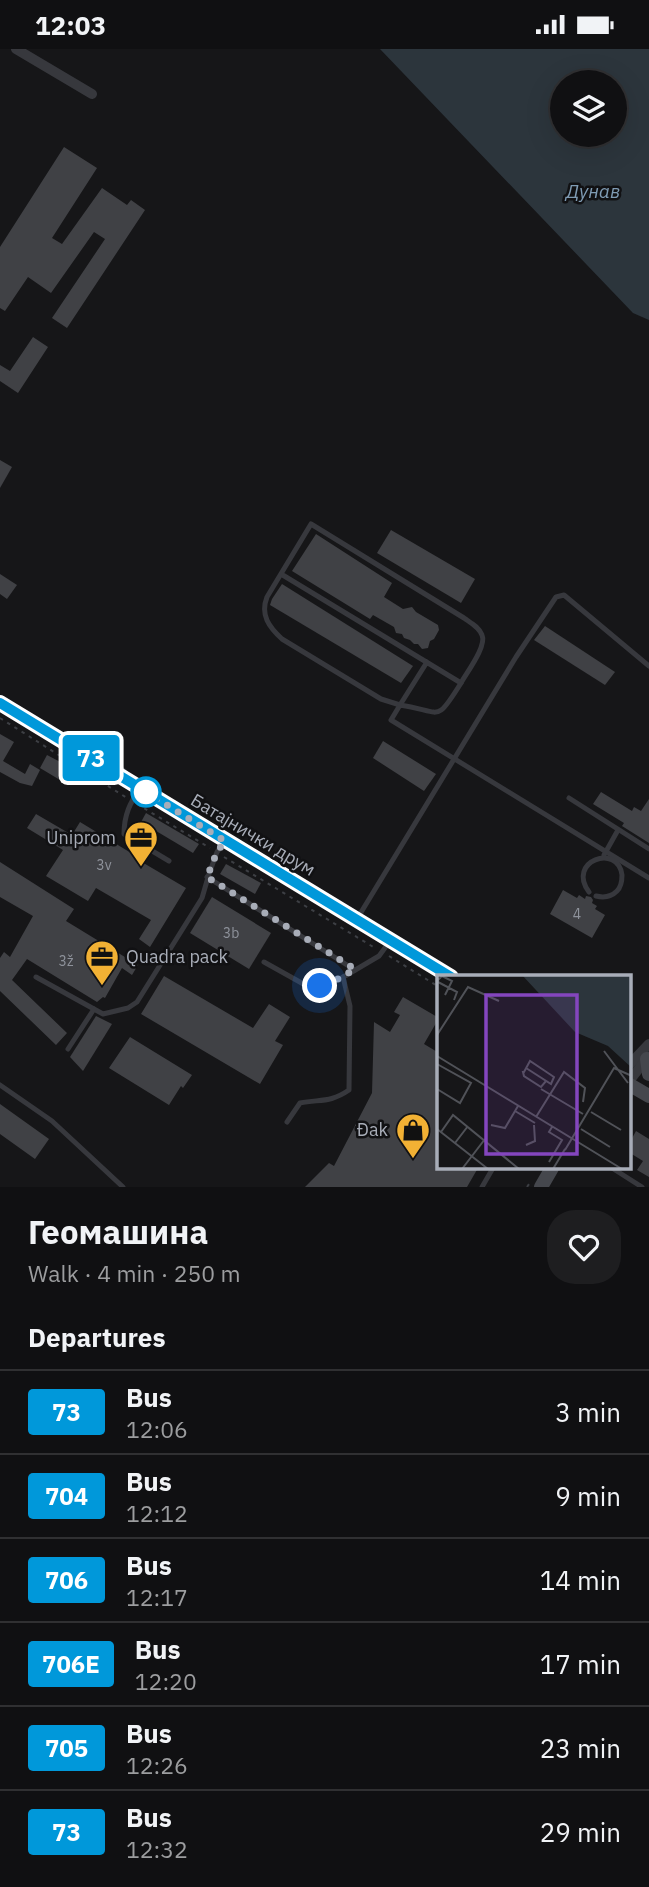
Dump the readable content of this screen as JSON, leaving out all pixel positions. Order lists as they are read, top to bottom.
{
  "streets": {
    "main road": ["Батајнички друм"]
  },
  "water": ["Дунав"],
  "places": {
    "office": ["Uniprom", "Quadra pack"],
    "shop": ["Đak"]
  },
  "lines": ["bus line 73"],
  "house_numbers": [
    "3v",
    "4",
    "3b",
    "3ž"
  ],
  "page": {
    "status": "12:03",
    "on_map": "73",
    "heading": [
      ["Геомашина", "Walk · 4 min · 250 m"],
      "Departures"
    ],
    "list": [
      {
        "mark": "73",
        "name": "Bus",
        "note": "12:06",
        "value": "3 min"
      },
      {
        "mark": "704",
        "name": "Bus",
        "note": "12:12",
        "value": "9 min"
      },
      {
        "mark": "706",
        "name": "Bus",
        "note": "12:17",
        "value": "14 min"
      },
      {
        "mark": "706E",
        "name": "Bus",
        "note": "12:20",
        "value": "17 min"
      },
      {
        "mark": "705",
        "name": "Bus",
        "note": "12:26",
        "value": "23 min"
      },
      {
        "mark": "73",
        "name": "Bus",
        "note": "12:32",
        "value": "29 min"
      }
    ]
  }
}
